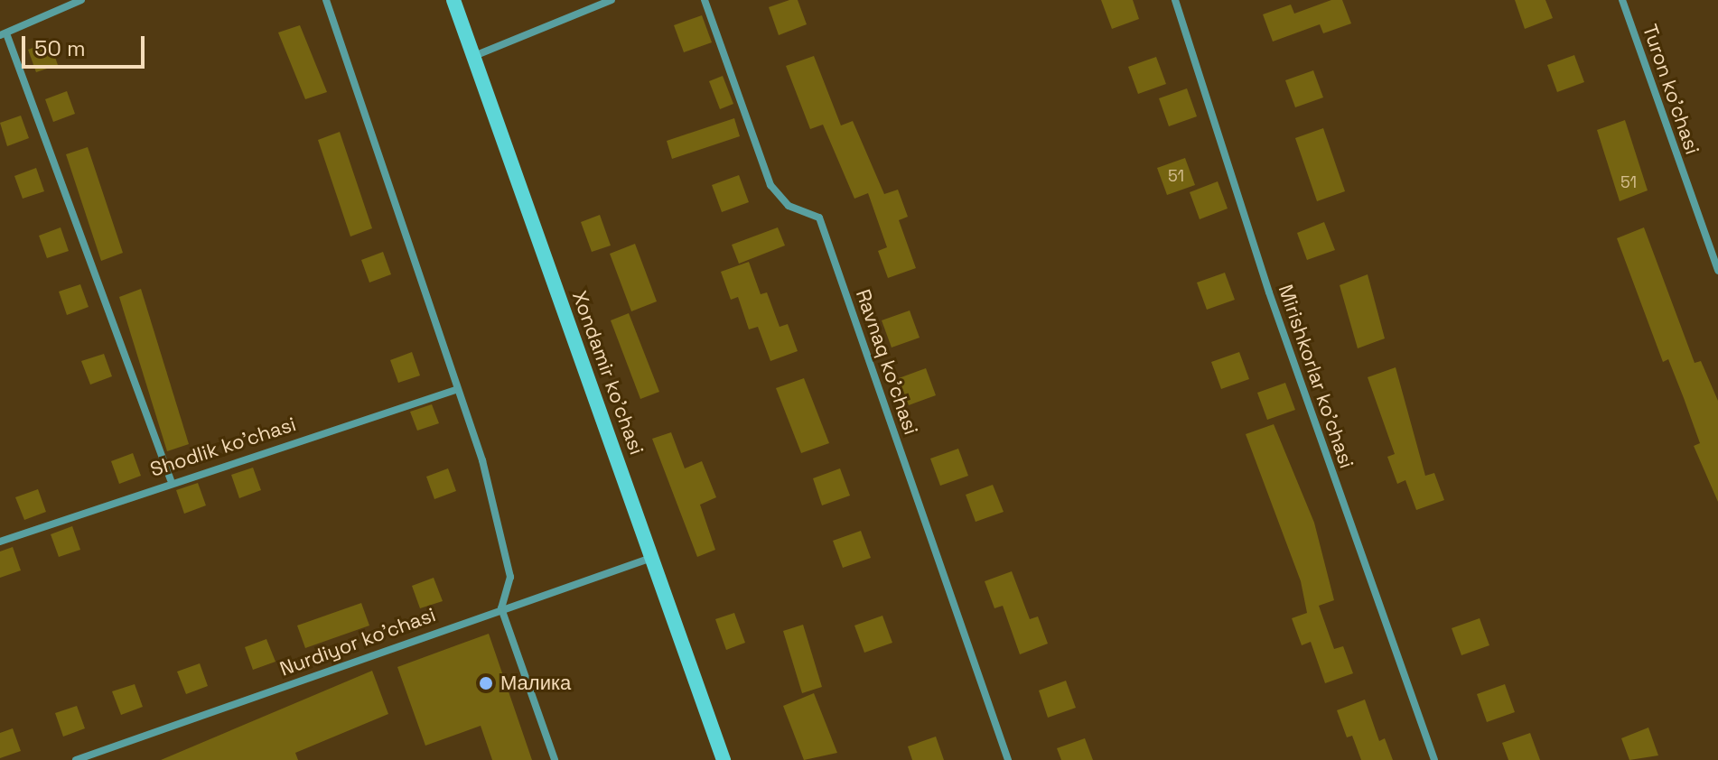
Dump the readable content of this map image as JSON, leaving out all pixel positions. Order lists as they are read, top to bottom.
{
  "streets": {
    "main road": ["Xondamir ko'chasi"],
    "street": [
      "Turon ko'chasi",
      "Ravnaq ko'chasi",
      "Mirishkorlar ko'chasi",
      "Shodlik ko'chasi",
      "Nurdiyor ko'chasi"
    ]
  },
  "crossings": [
    ["Xondamir ko'chasi", "Nurdiyor ko'chasi"]
  ],
  "places": ["Малика"],
  "house_numbers": ["51", "51"],
  "scale_bar": "50 m"
}
